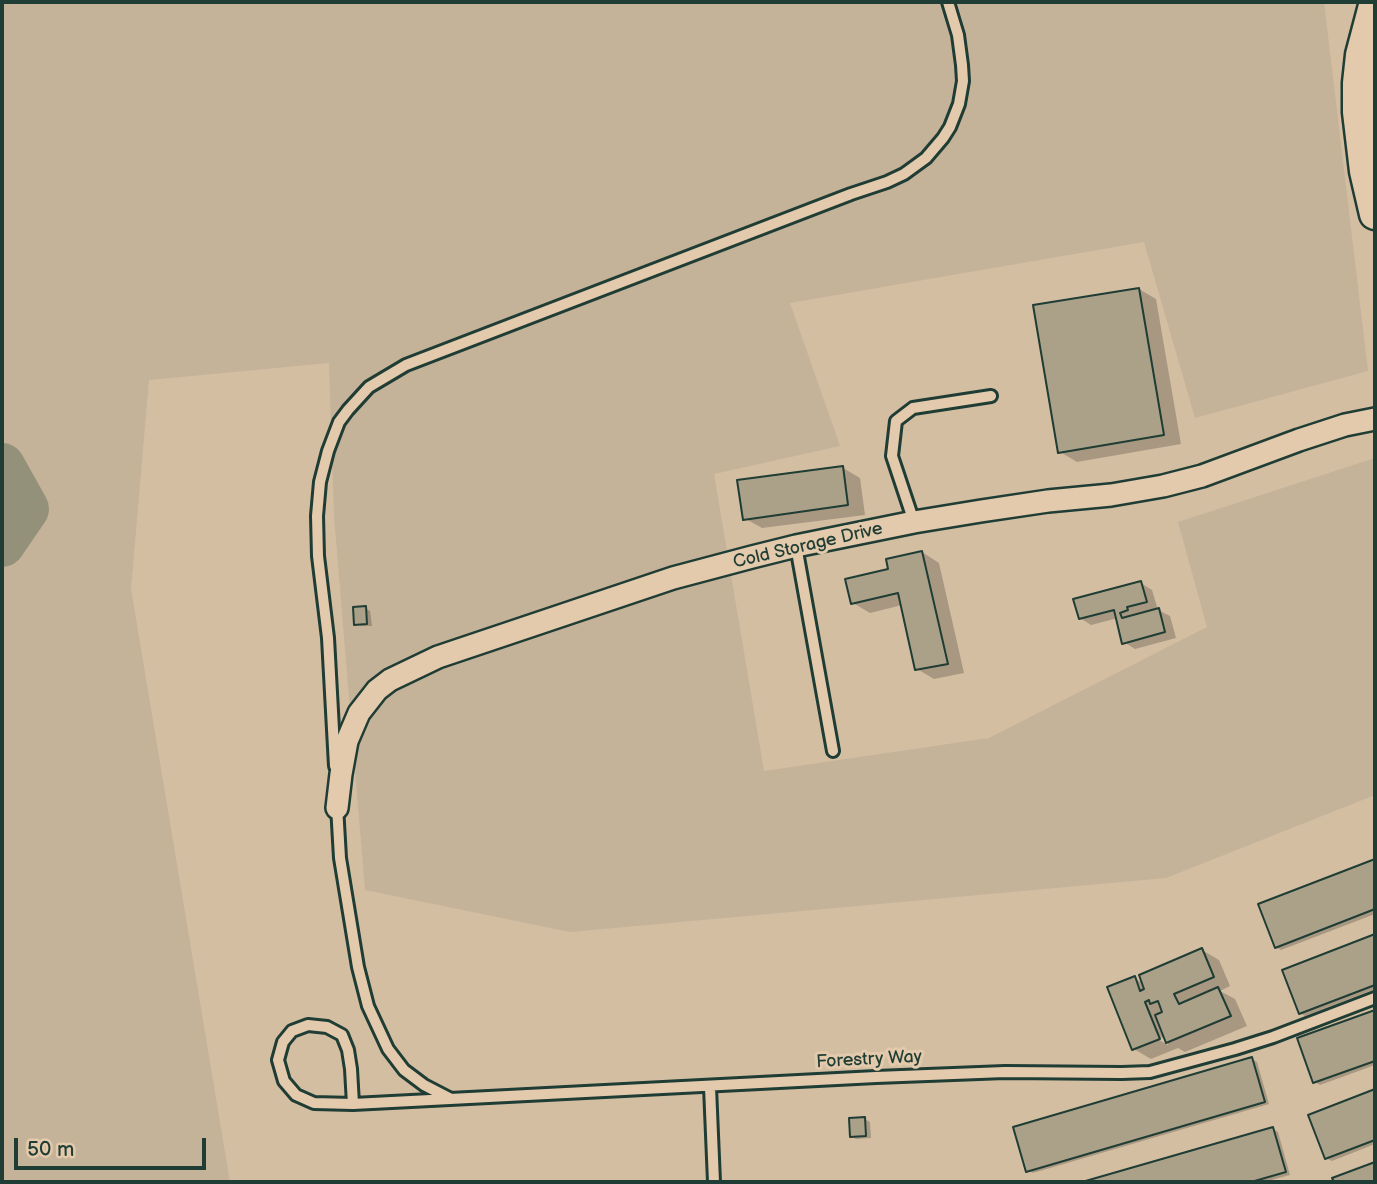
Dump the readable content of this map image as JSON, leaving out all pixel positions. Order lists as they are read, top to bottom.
{
  "streets": {
    "street": ["Cold Storage Drive"],
    "lane": ["Forestry Way"]
  },
  "scale_bar": "50 m"
}
